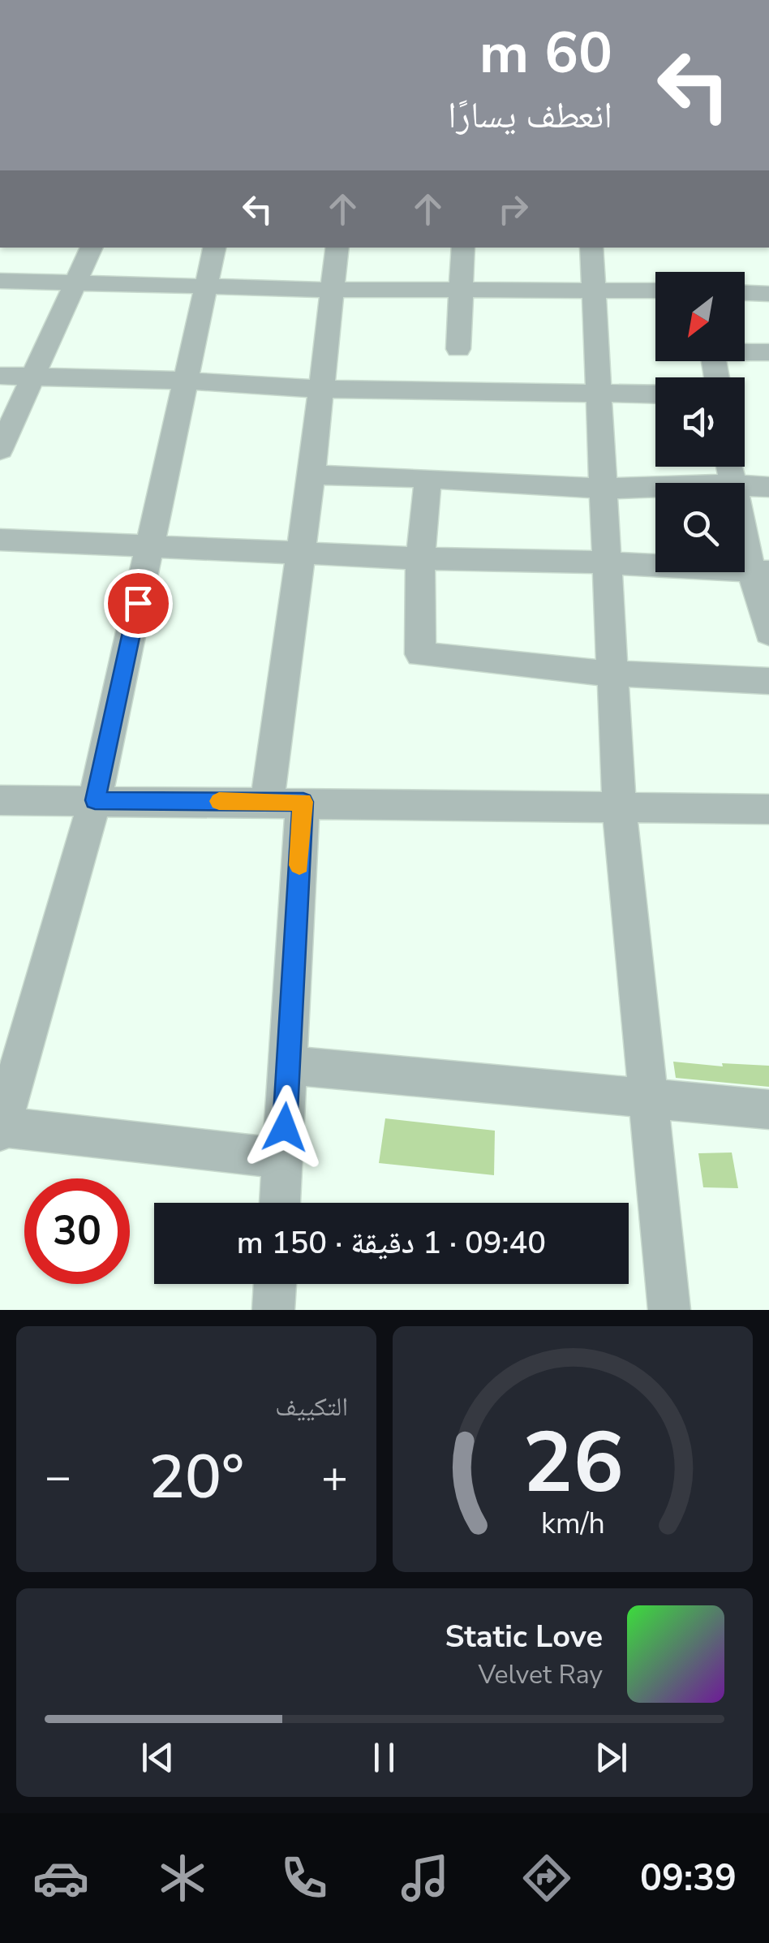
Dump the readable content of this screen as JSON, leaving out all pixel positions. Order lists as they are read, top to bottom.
{
  "north": "bottom left",
  "page": {
    "turn": ["60 m", "انعطف يسارًا"],
    "limit": "30",
    "trip": "09:40 · 1 دقيقة · 150 m",
    "tile": "التكييف",
    "heat": ["−", "20°", "+"],
    "song": ["Static Love", "Velvet Ray"],
    "tabs": "09:39",
    "gauge": ["26", "km/h"]
  }
}
